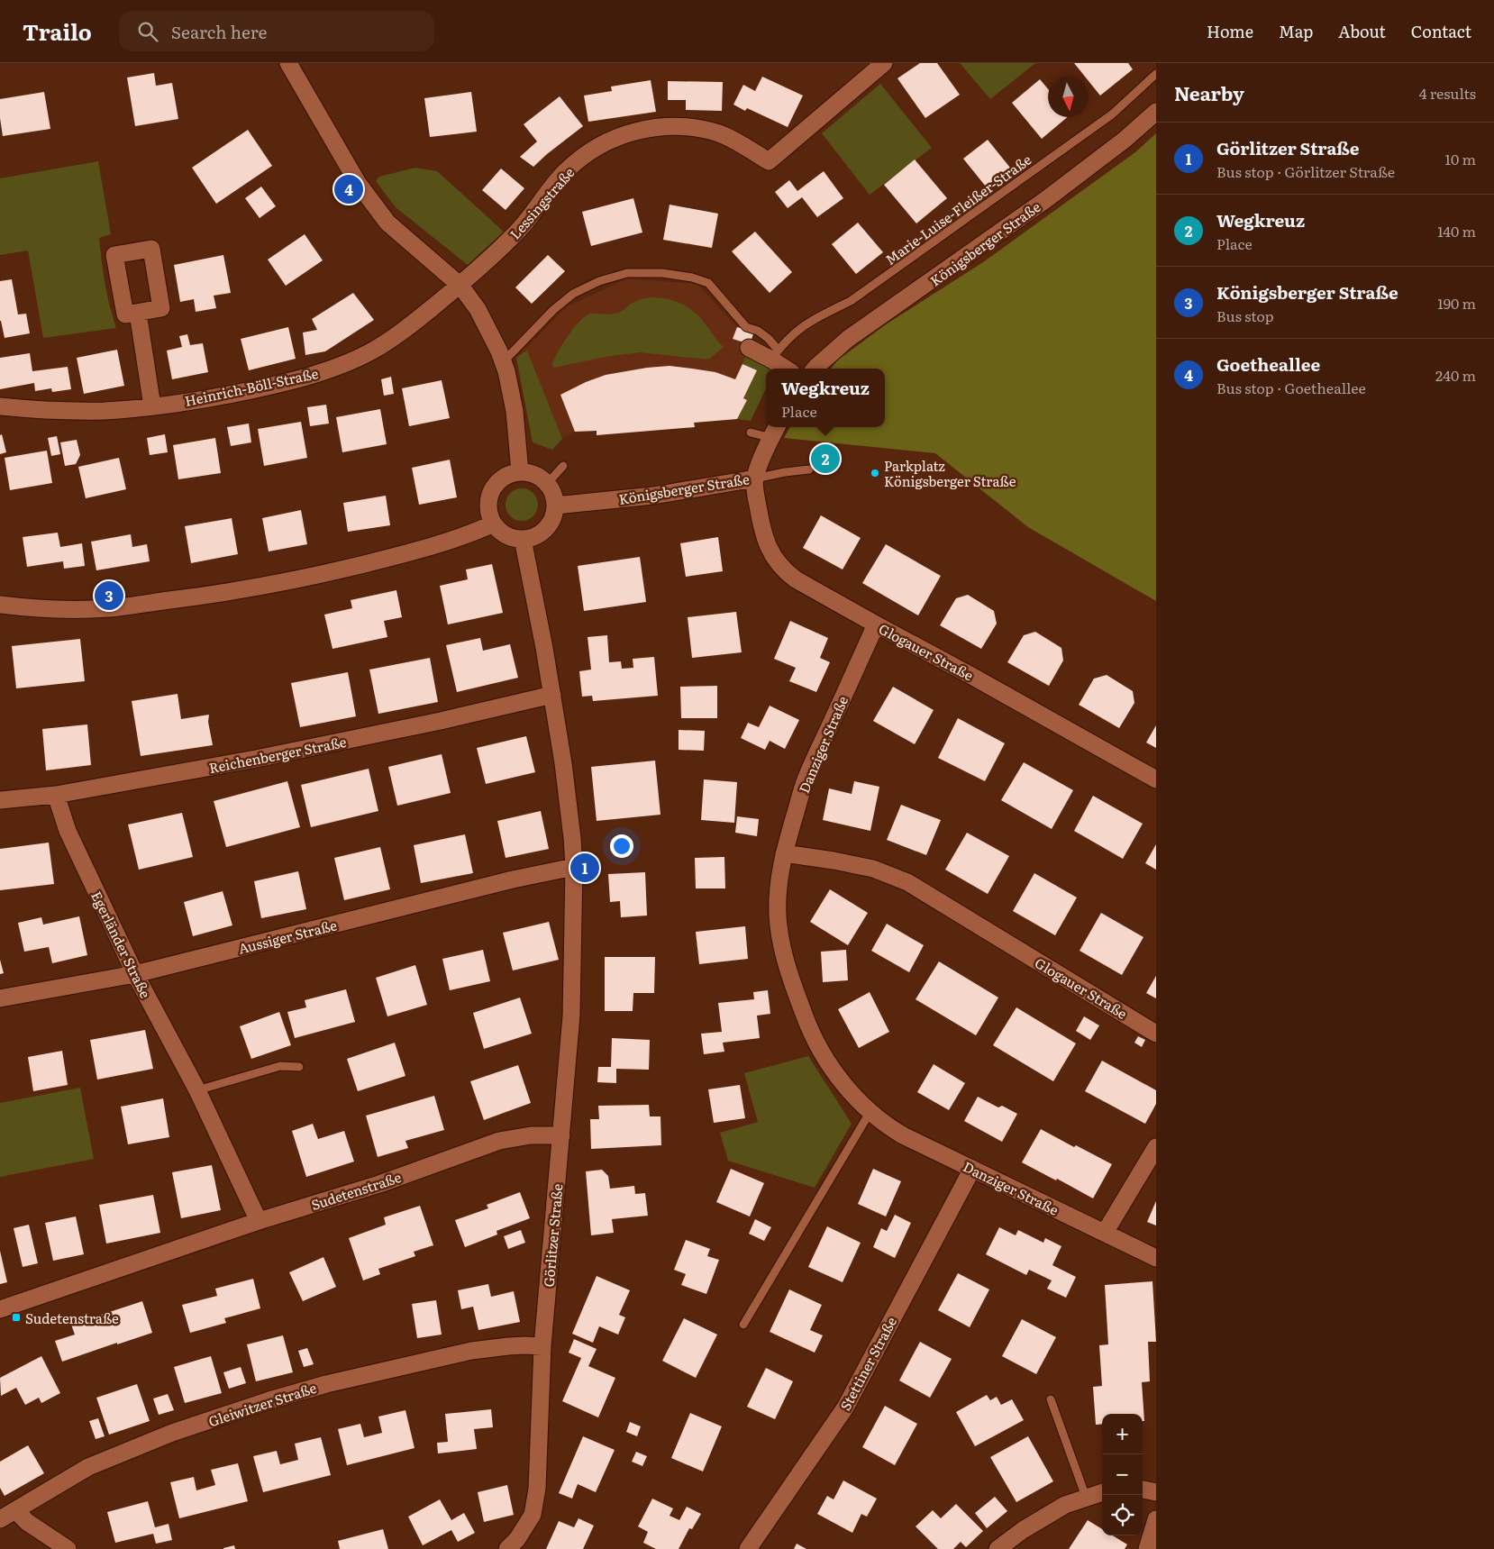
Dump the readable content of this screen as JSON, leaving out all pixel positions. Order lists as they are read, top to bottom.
{
  "streets": {
    "street": [
      "Lessingstraße",
      "Königsberger Straße",
      "Heinrich-Böll-Straße",
      "Glogauer Straße",
      "Danziger Straße",
      "Reichenberger Straße",
      "Aussiger Straße",
      "Egerländer Straße",
      "Sudetenstraße",
      "Görlitzer Straße",
      "Stettiner Straße",
      "Gleiwitzer Straße"
    ],
    "lane": ["Marie-Luise-Fleißer-Straße"]
  },
  "crossings": [
    ["Lessingstraße", "Heinrich-Böll-Straße"],
    ["Königsberger Straße", "Glogauer Straße"],
    ["Königsberger Straße", "Görlitzer Straße"],
    ["Glogauer Straße", "Danziger Straße"],
    ["Danziger Straße", "Stettiner Straße"],
    ["Reichenberger Straße", "Egerländer Straße"],
    ["Reichenberger Straße", "Görlitzer Straße"],
    ["Aussiger Straße", "Egerländer Straße"],
    ["Aussiger Straße", "Görlitzer Straße"],
    ["Egerländer Straße", "Sudetenstraße"],
    ["Sudetenstraße", "Görlitzer Straße"],
    ["Görlitzer Straße", "Gleiwitzer Straße"]
  ],
  "places": {
    "other": ["Parkplatz Königsberger Straße"],
    "transit": ["Sudetenstraße"]
  },
  "north": "bottom",
  "page": {
    "header": "Trailo",
    "search": "Search here",
    "nav": [
      "Home",
      "Map",
      "About",
      "Contact"
    ],
    "heading": ["Nearby", "4 results"],
    "list": [
      {
        "mark": "1",
        "name": "Görlitzer Straße",
        "note": "Bus stop · Görlitzer Straße",
        "value": "10 m"
      },
      {
        "mark": "2",
        "name": "Wegkreuz",
        "note": "Place",
        "value": "140 m"
      },
      {
        "mark": "3",
        "name": "Königsberger Straße",
        "note": "Bus stop",
        "value": "190 m"
      },
      {
        "mark": "4",
        "name": "Goetheallee",
        "note": "Bus stop · Goetheallee",
        "value": "240 m"
      }
    ],
    "pins": [
      "4",
      "2",
      "3",
      "1"
    ],
    "popup": ["Wegkreuz", "Place"],
    "map_buttons": ["+", "−"]
  }
}
